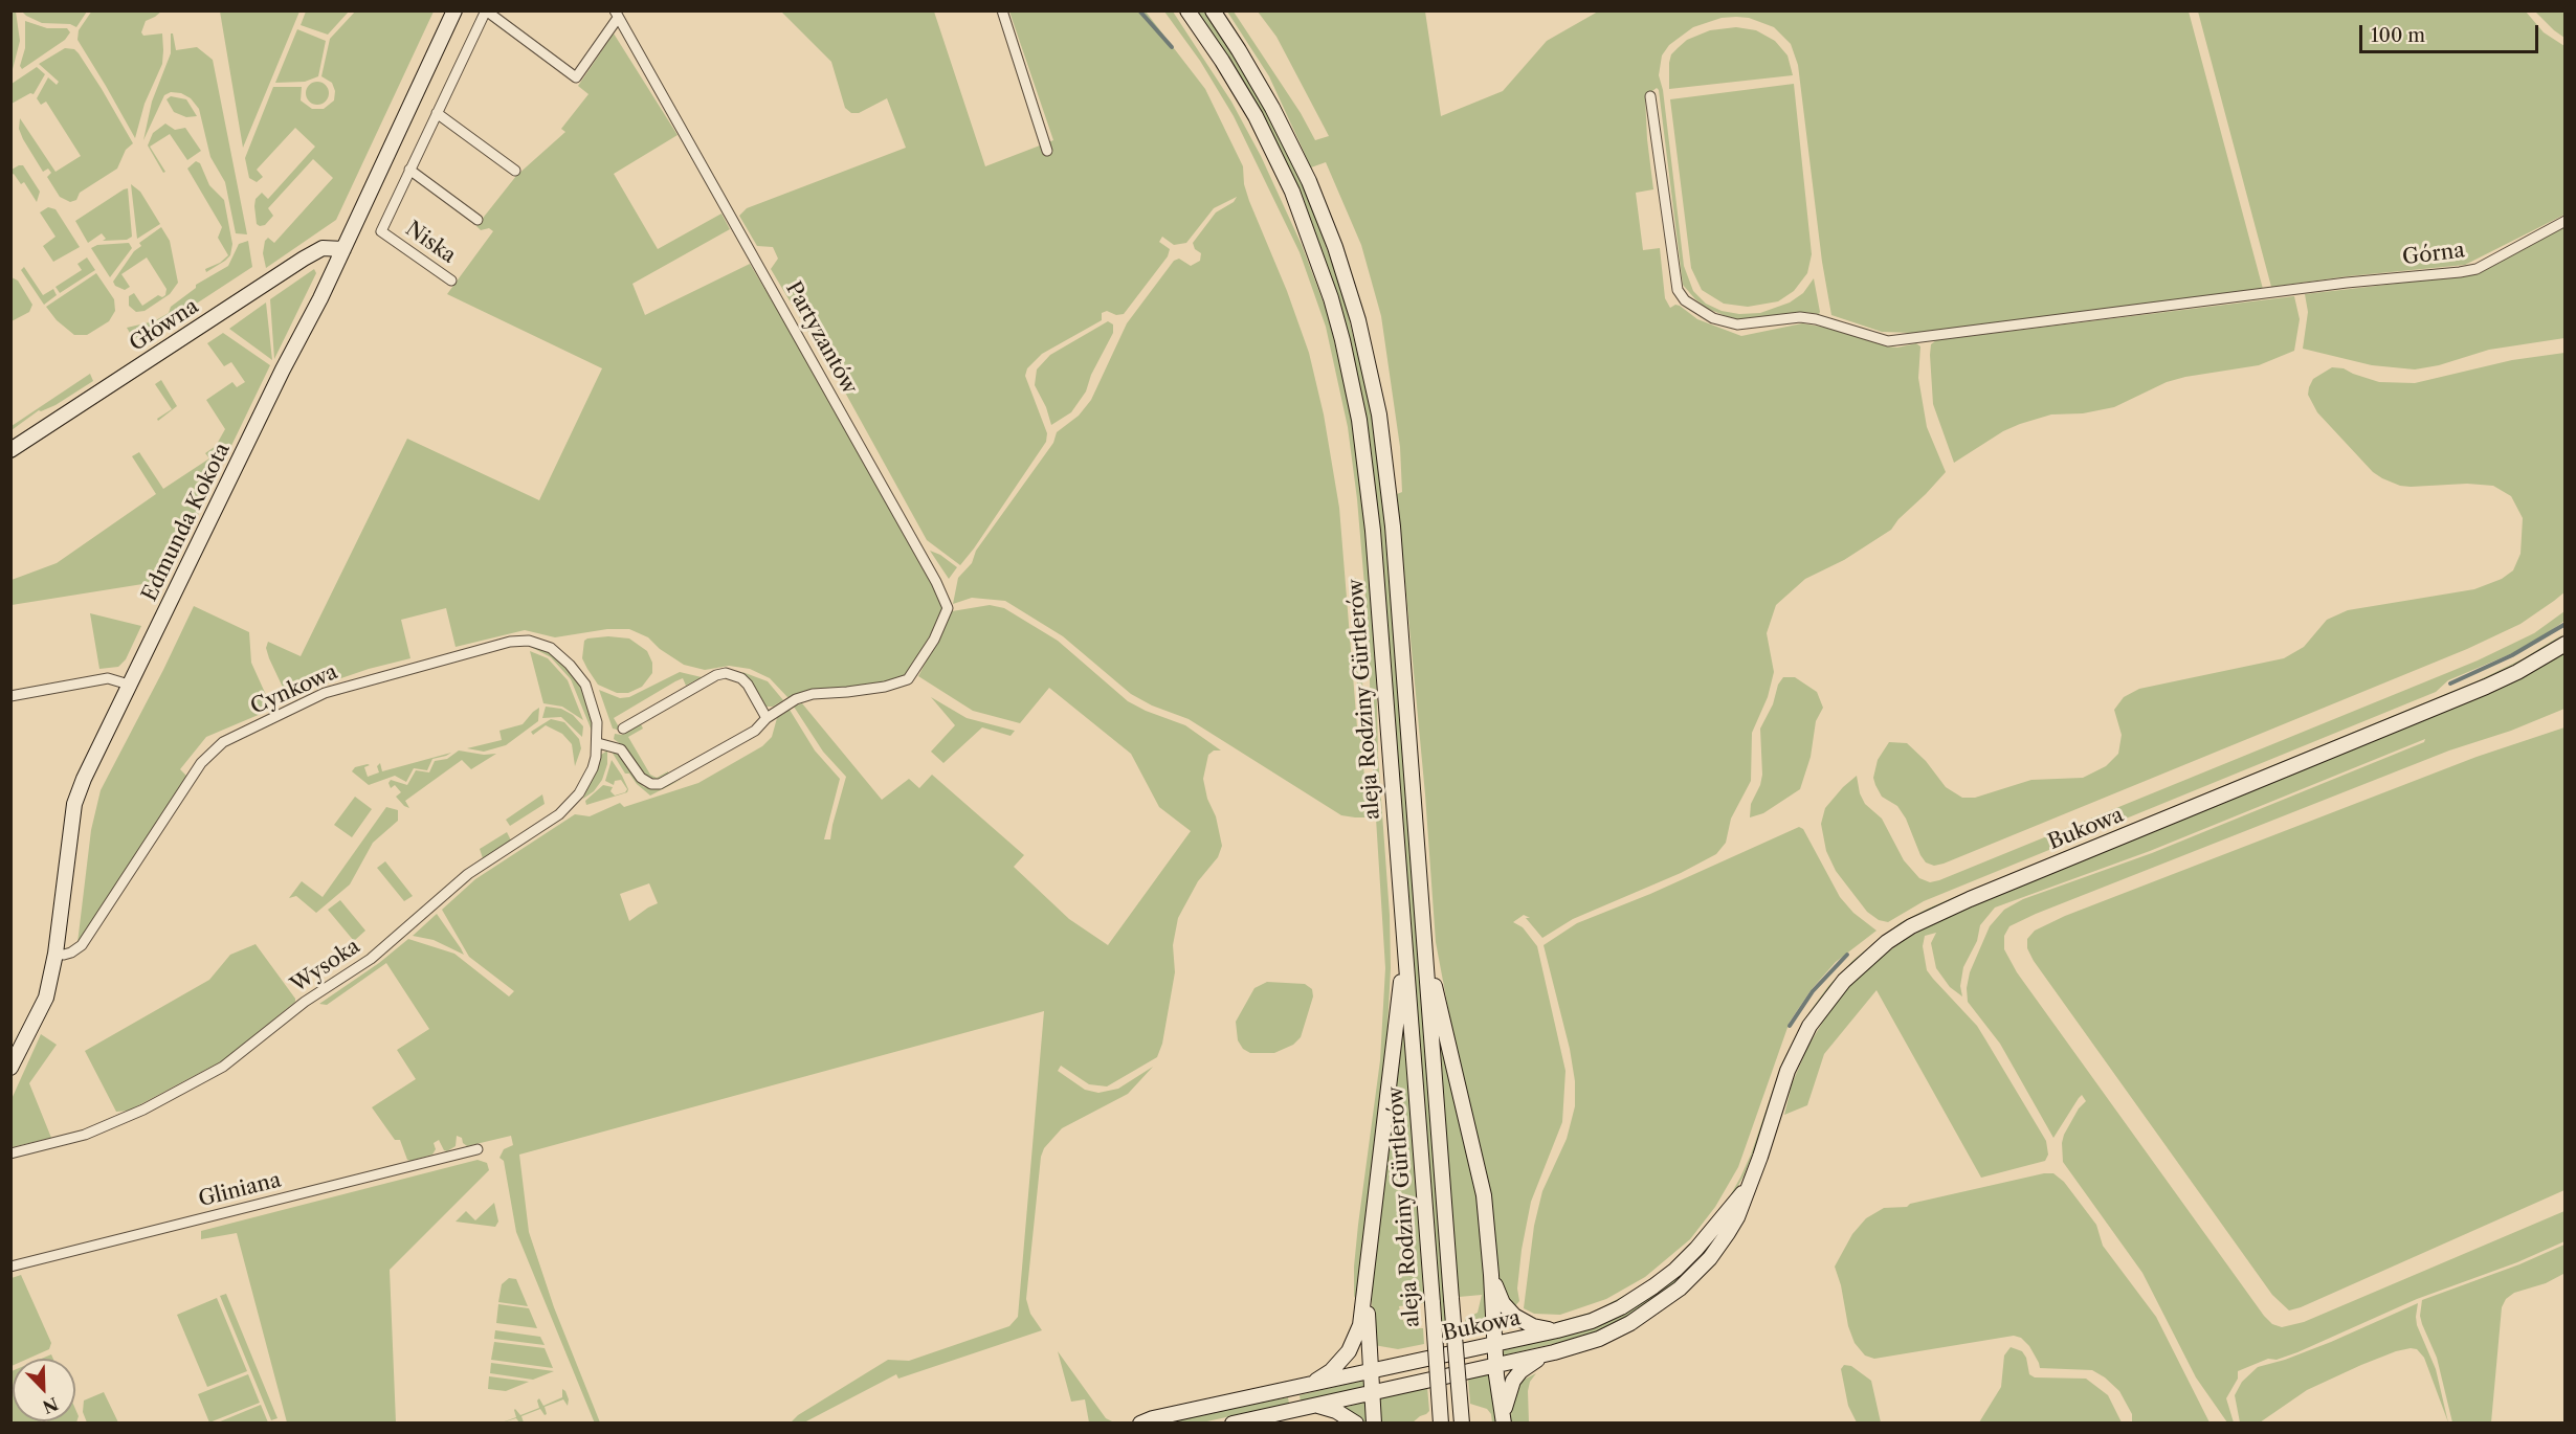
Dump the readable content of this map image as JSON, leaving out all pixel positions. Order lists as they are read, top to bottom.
{
  "streets": {
    "main road": [
      "Główna",
      "Edmunda Kokota",
      "aleja Rodziny Gürtlerów",
      "Bukowa"
    ],
    "street": [
      "Niska",
      "Górna",
      "Partyzantów",
      "Cynkowa",
      "Wysoka",
      "Gliniana"
    ]
  },
  "crossings": [
    ["Niska", "Partyzantów"],
    ["Główna", "Edmunda Kokota"],
    ["Edmunda Kokota", "Cynkowa"],
    ["Cynkowa", "Wysoka"]
  ],
  "scale_bar": "100 m",
  "north": "bottom right"
}
